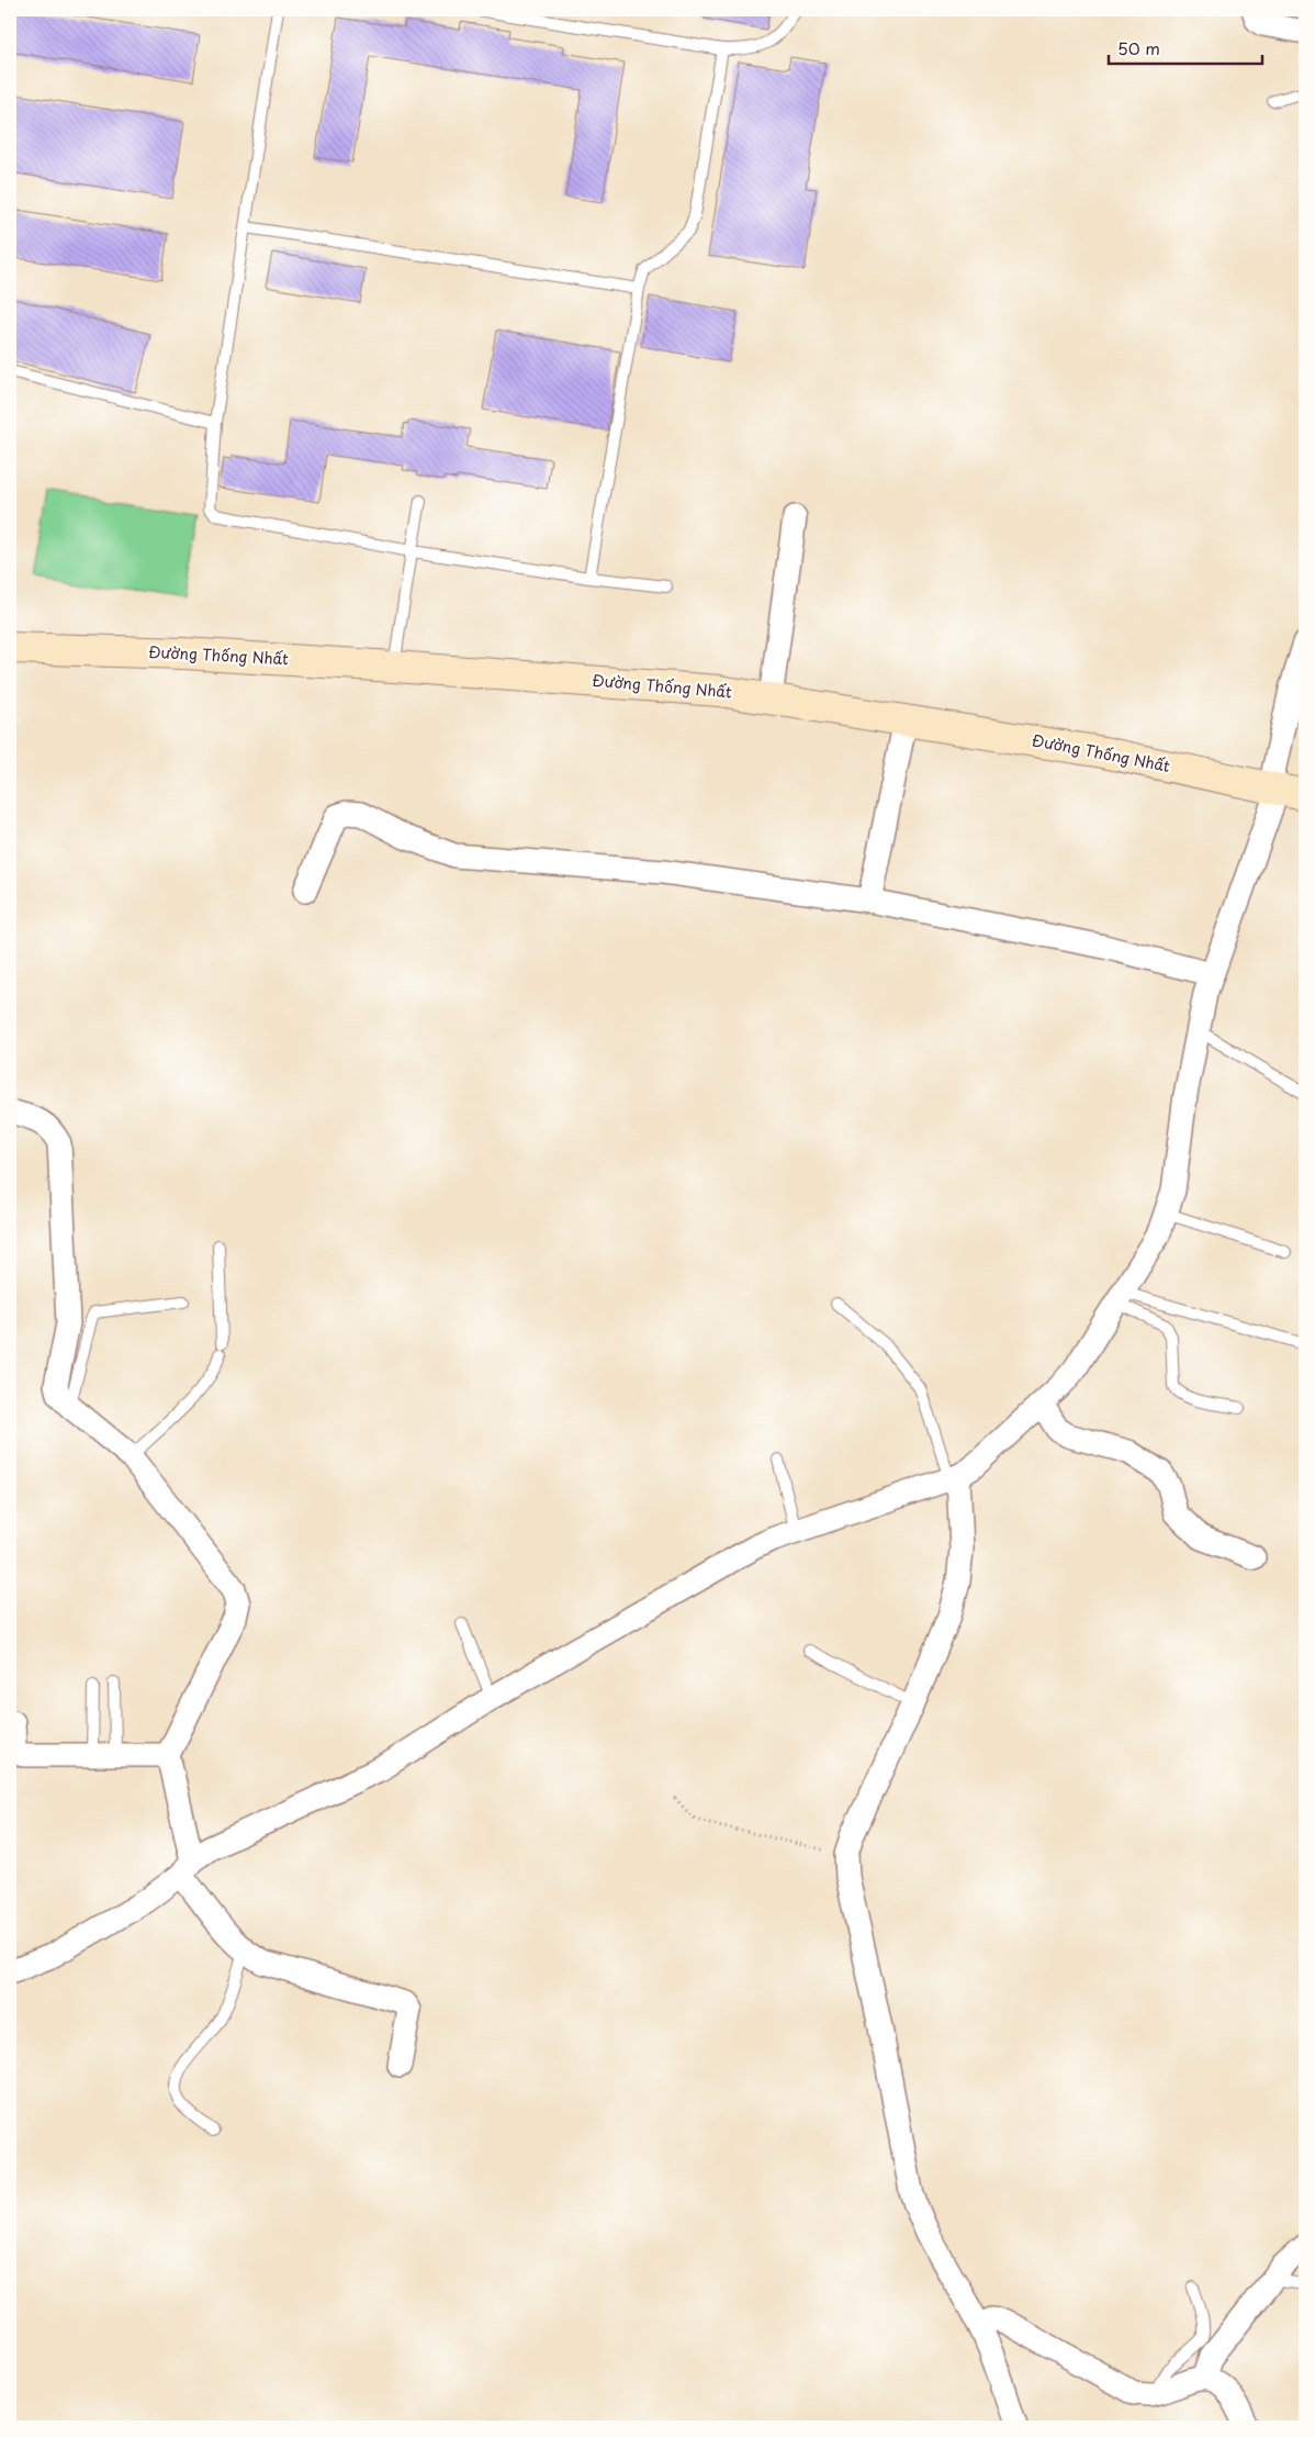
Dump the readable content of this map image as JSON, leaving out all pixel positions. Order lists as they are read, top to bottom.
{
  "streets": {
    "street": ["Đường Thống Nhất"]
  },
  "scale_bar": "50 m"
}
